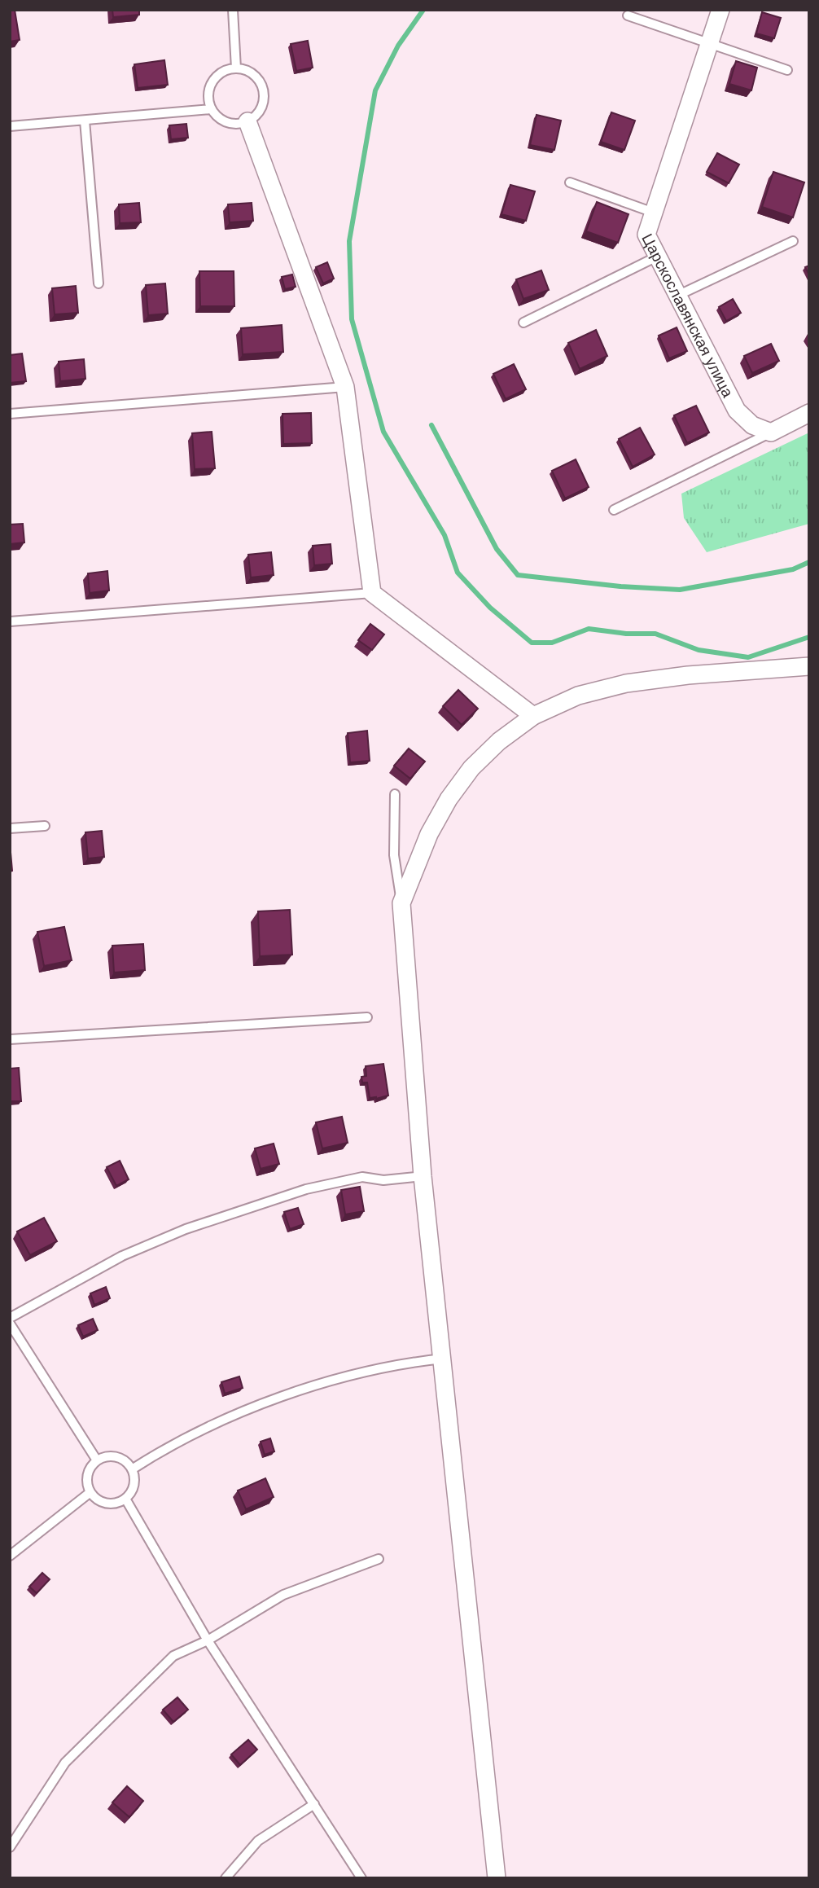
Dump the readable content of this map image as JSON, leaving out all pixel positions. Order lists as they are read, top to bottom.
{
  "streets": {
    "street": ["Царскославянская улица"]
  }
}
